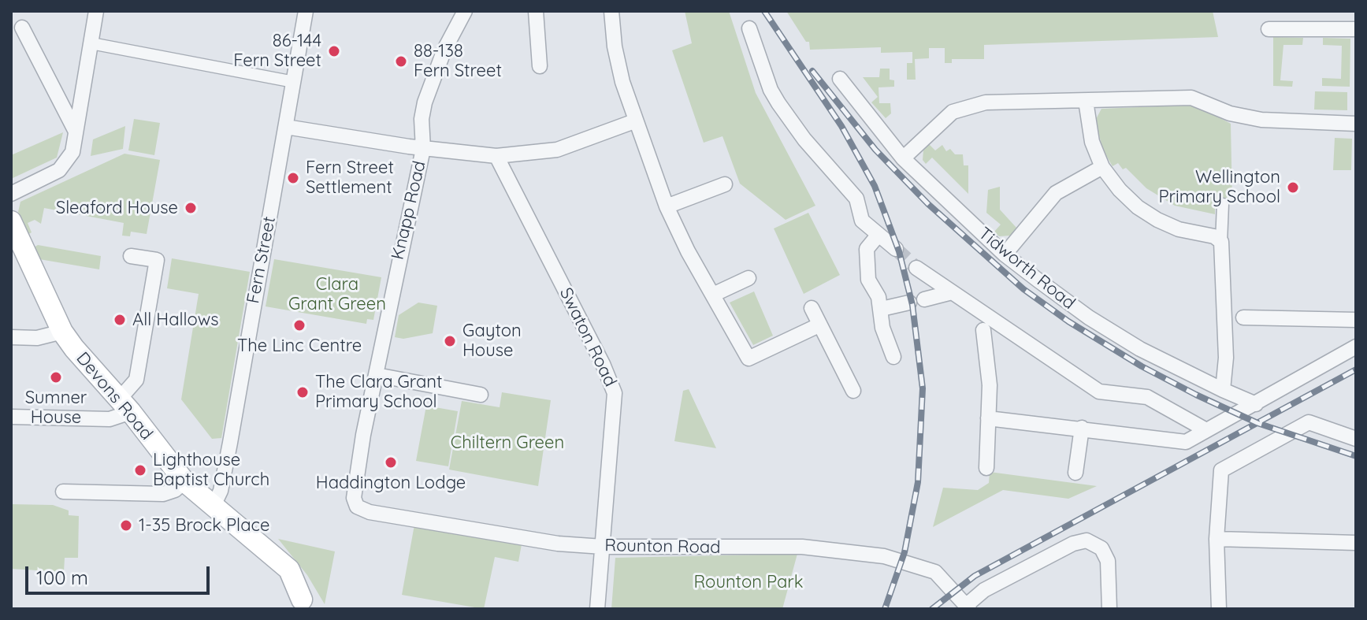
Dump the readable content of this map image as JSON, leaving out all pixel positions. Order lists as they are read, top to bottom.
{
  "streets": {
    "main road": ["Devons Road"],
    "street": [
      "Knapp Road",
      "Fern Street",
      "Tidworth Road",
      "Swaton Road",
      "Rounton Road"
    ]
  },
  "crossings": [
    ["Knapp Road", "Rounton Road"],
    ["Fern Street", "Devons Road"],
    ["Swaton Road", "Rounton Road"]
  ],
  "parks": ["Clara Grant Green", "Chiltern Green", "Rounton Park"],
  "places": [
    "86-144 Fern Street",
    "88-138 Fern Street",
    "Fern Street Settlement",
    "Wellington Primary School",
    "Sleaford House",
    "All Hallows",
    "The Linc Centre",
    "Gayton House",
    "Sumner House",
    "The Clara Grant Primary School",
    "Haddington Lodge",
    "Lighthouse Baptist Church",
    "1-35 Brock Place"
  ],
  "scale_bar": "100 m"
}
